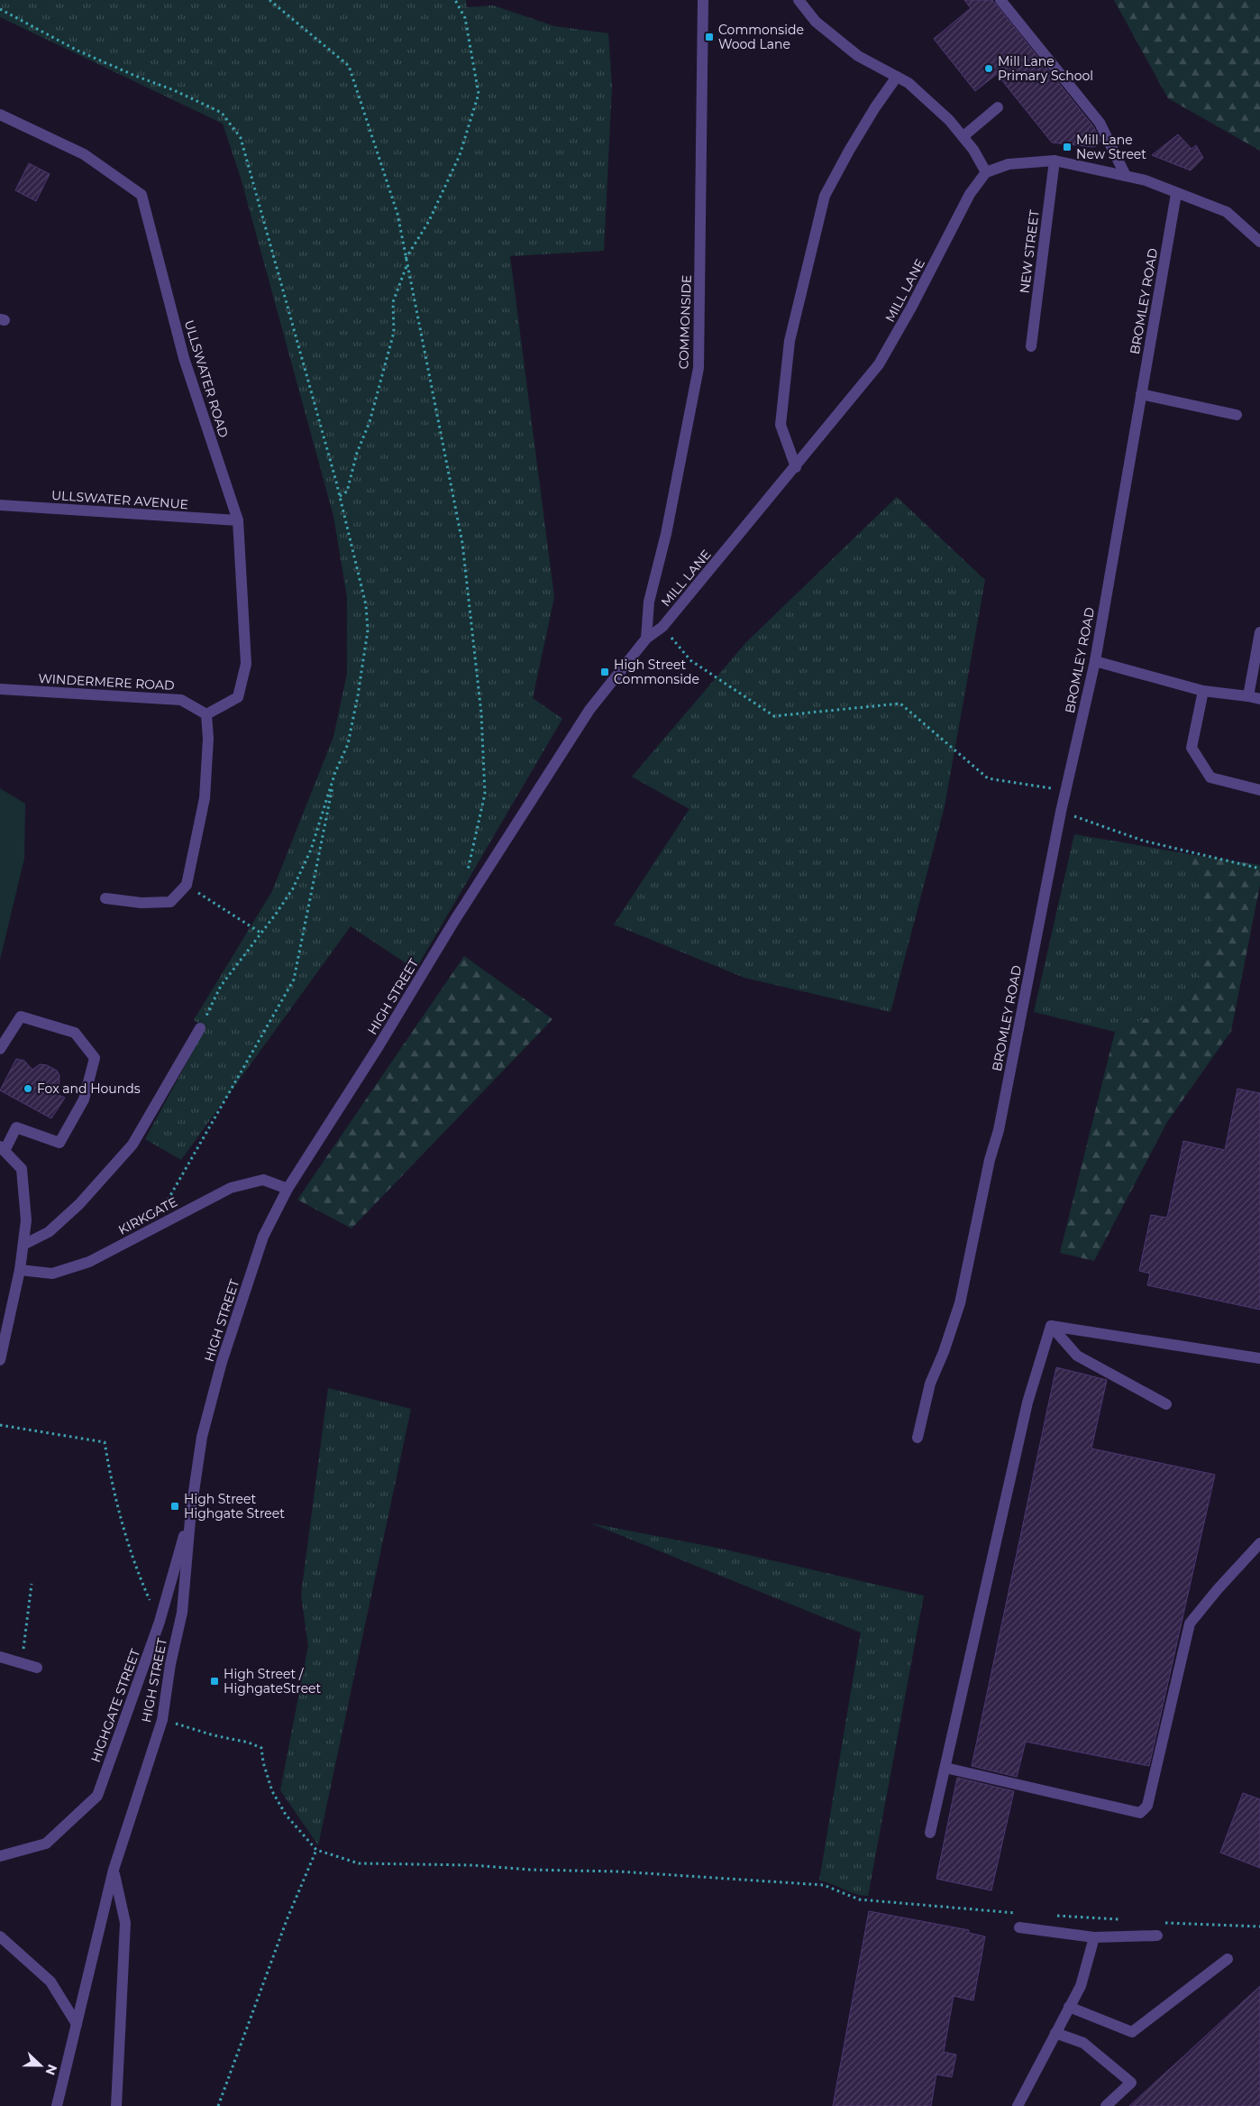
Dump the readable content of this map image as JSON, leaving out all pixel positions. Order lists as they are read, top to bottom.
{
  "streets": {
    "street": [
      "NEW STREET",
      "MILL LANE",
      "BROMLEY ROAD",
      "COMMONSIDE",
      "ULLSWATER ROAD",
      "ULLSWATER AVENUE",
      "WINDERMERE ROAD",
      "HIGH STREET",
      "KIRKGATE",
      "HIGHGATE STREET"
    ]
  },
  "crossings": [
    ["MILL LANE", "COMMONSIDE"],
    ["MILL LANE", "HIGH STREET"],
    ["COMMONSIDE", "HIGH STREET"],
    ["ULLSWATER ROAD", "ULLSWATER AVENUE"],
    ["ULLSWATER ROAD", "WINDERMERE ROAD"],
    ["HIGH STREET", "KIRKGATE"],
    ["HIGH STREET", "HIGHGATE STREET"]
  ],
  "places": {
    "transit": [
      "Commonside Wood Lane",
      "Mill Lane New Street",
      "High Street Commonside",
      "High Street Highgate Street",
      "High Street / HighgateStreet"
    ],
    "other": ["Mill Lane Primary School", "Fox and Hounds"]
  },
  "north": "right"
}
